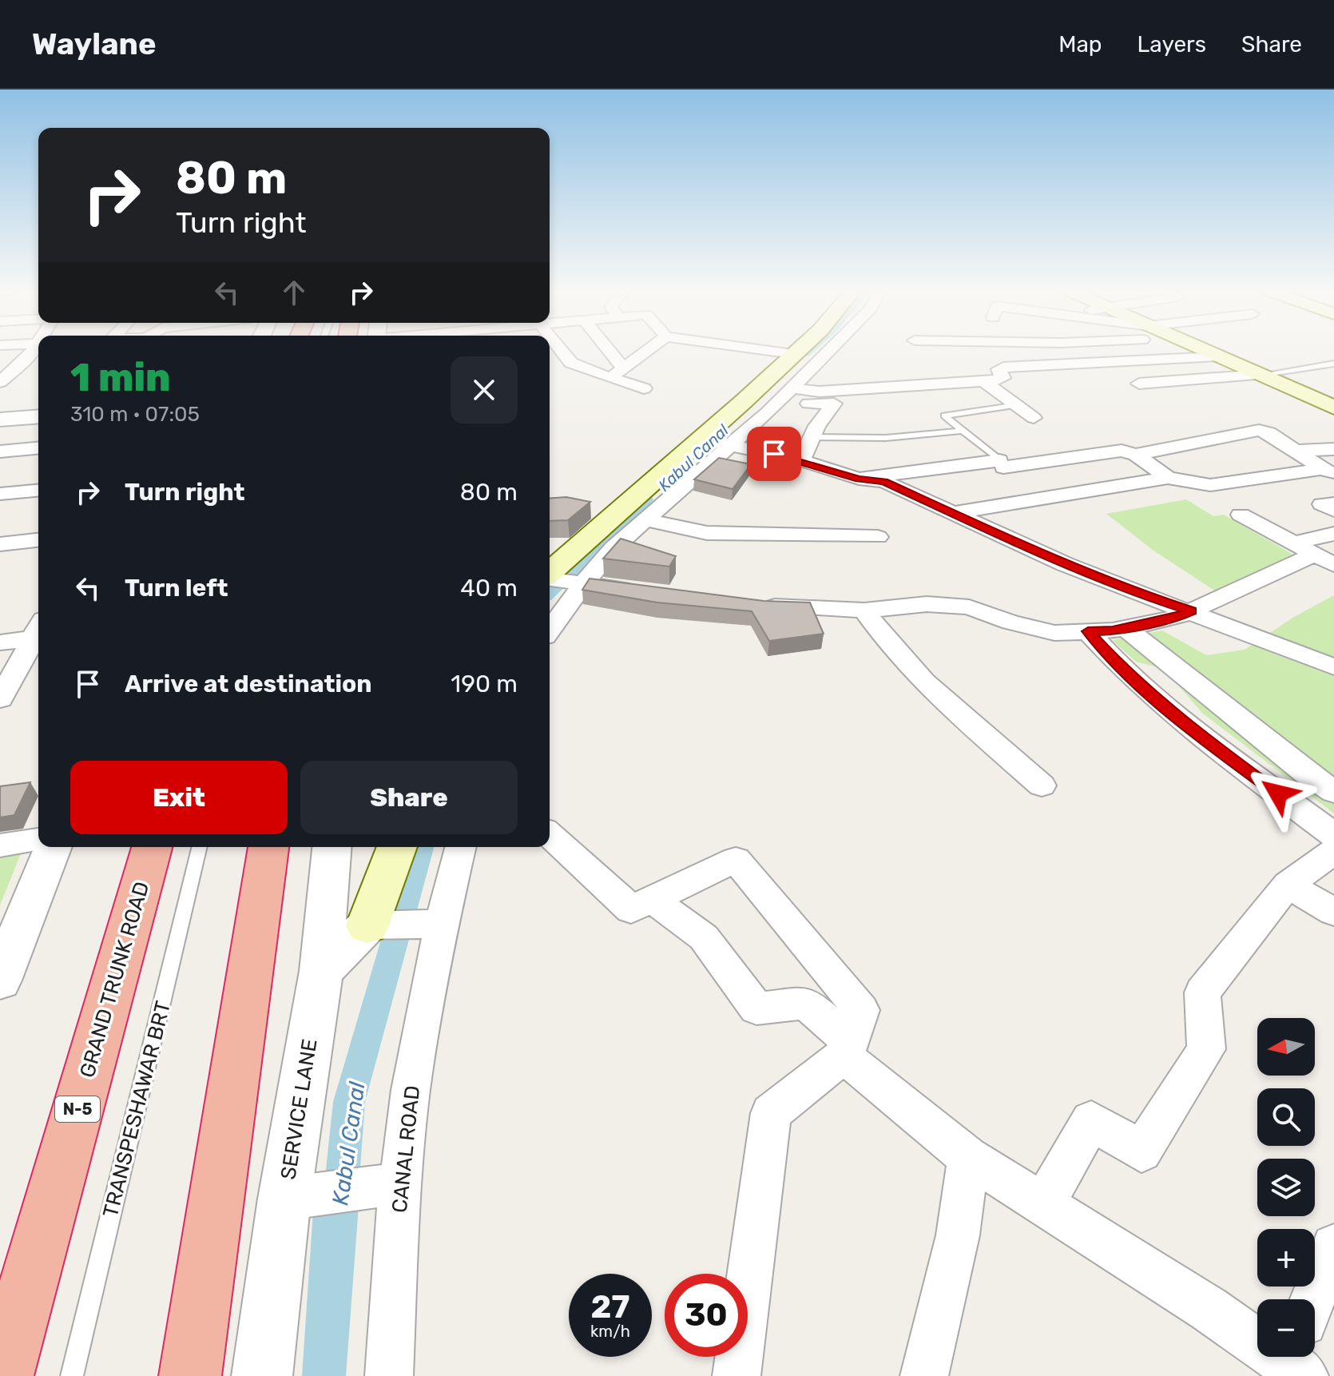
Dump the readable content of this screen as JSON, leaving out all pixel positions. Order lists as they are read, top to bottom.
{
  "streets": {
    "highway": ["GRAND TRUNK ROAD", "N-5"],
    "street": ["SERVICE LANE", "CANAL ROAD"],
    "lane": ["TRANSPESHAWAR BRT"]
  },
  "water": ["Kabul Canal"],
  "north": "left",
  "page": {
    "header": "Waylane",
    "nav": ["Map", "Layers", "Share"],
    "turn": ["80 m", "Turn right"],
    "heading": ["1 min", "310 m · 07:05"],
    "list": [
      {
        "name": "Turn right",
        "value": "80 m"
      },
      {
        "name": "Turn left",
        "value": "40 m"
      },
      {
        "name": "Arrive at destination",
        "value": "190 m"
      }
    ],
    "buttons": ["Exit", "Share"],
    "map_buttons": ["+", "−"],
    "speed": "27 km/h",
    "limit": "30"
  }
}
